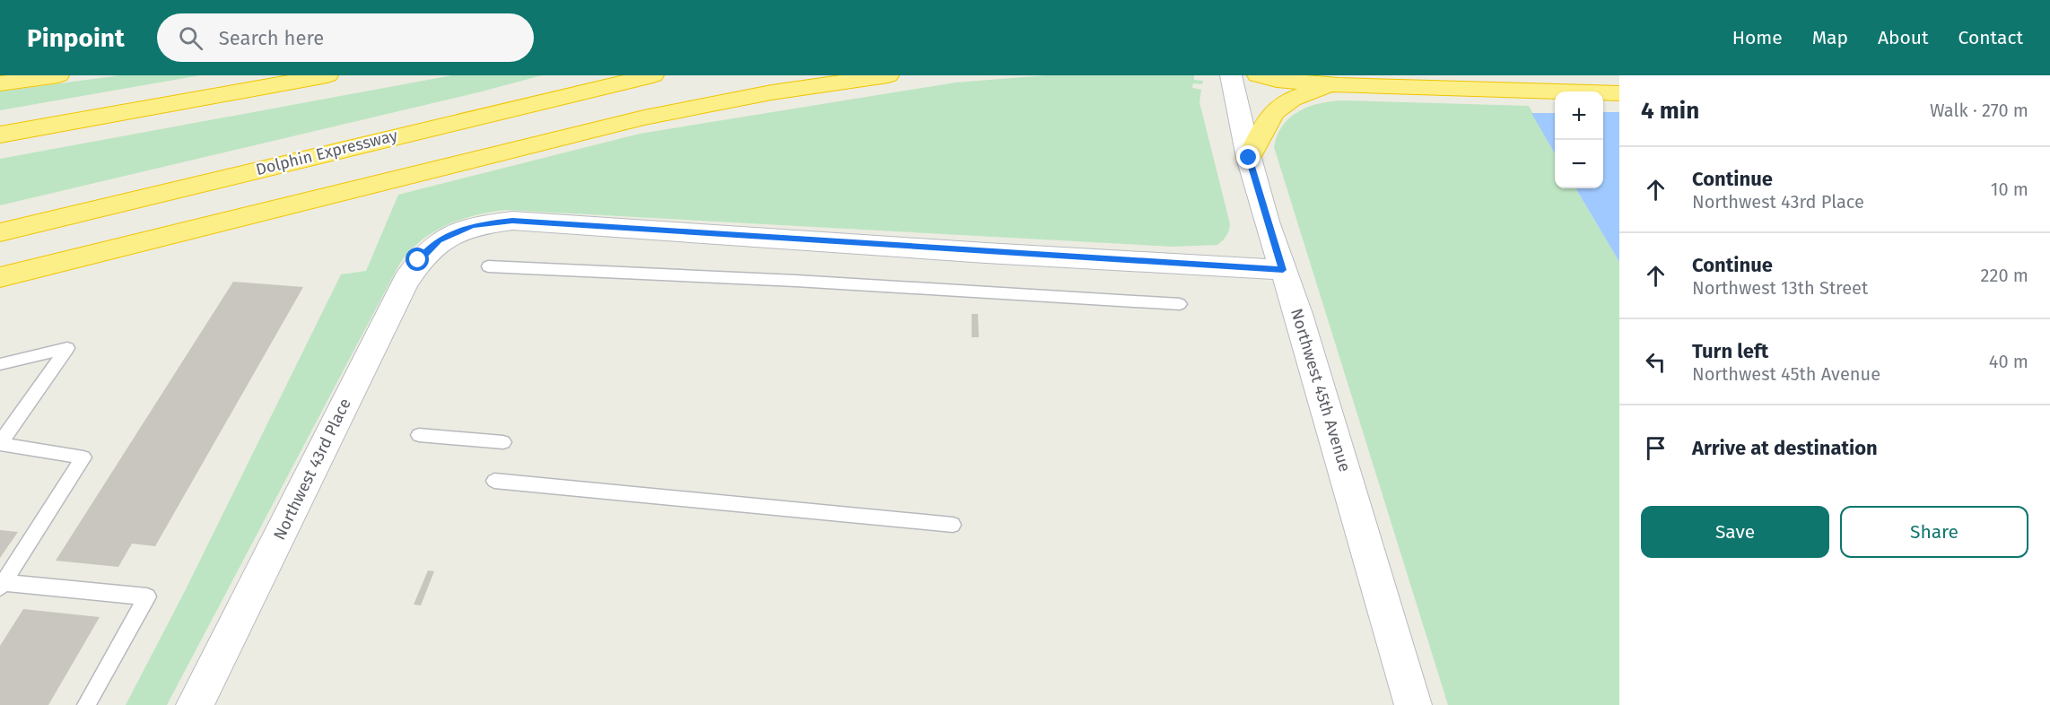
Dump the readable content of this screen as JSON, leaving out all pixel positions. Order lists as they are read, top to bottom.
{
  "streets": {
    "highway": ["Dolphin Expressway"],
    "street": ["Northwest 45th Avenue", "Northwest 43rd Place"]
  },
  "crossings": [
    ["Northwest 45th Avenue", "Northwest 43rd Place"]
  ],
  "page": {
    "header": "Pinpoint",
    "search": "Search here",
    "nav": [
      "Home",
      "Map",
      "About",
      "Contact"
    ],
    "heading": ["4 min", "Walk · 270 m"],
    "map_buttons": ["+", "−"],
    "list": [
      ["Continue", "Northwest 43rd Place", "10 m"],
      ["Continue", "Northwest 13th Street", "220 m"],
      ["Turn left", "Northwest 45th Avenue", "40 m"],
      "Arrive at destination"
    ],
    "buttons": ["Save", "Share"]
  }
}
